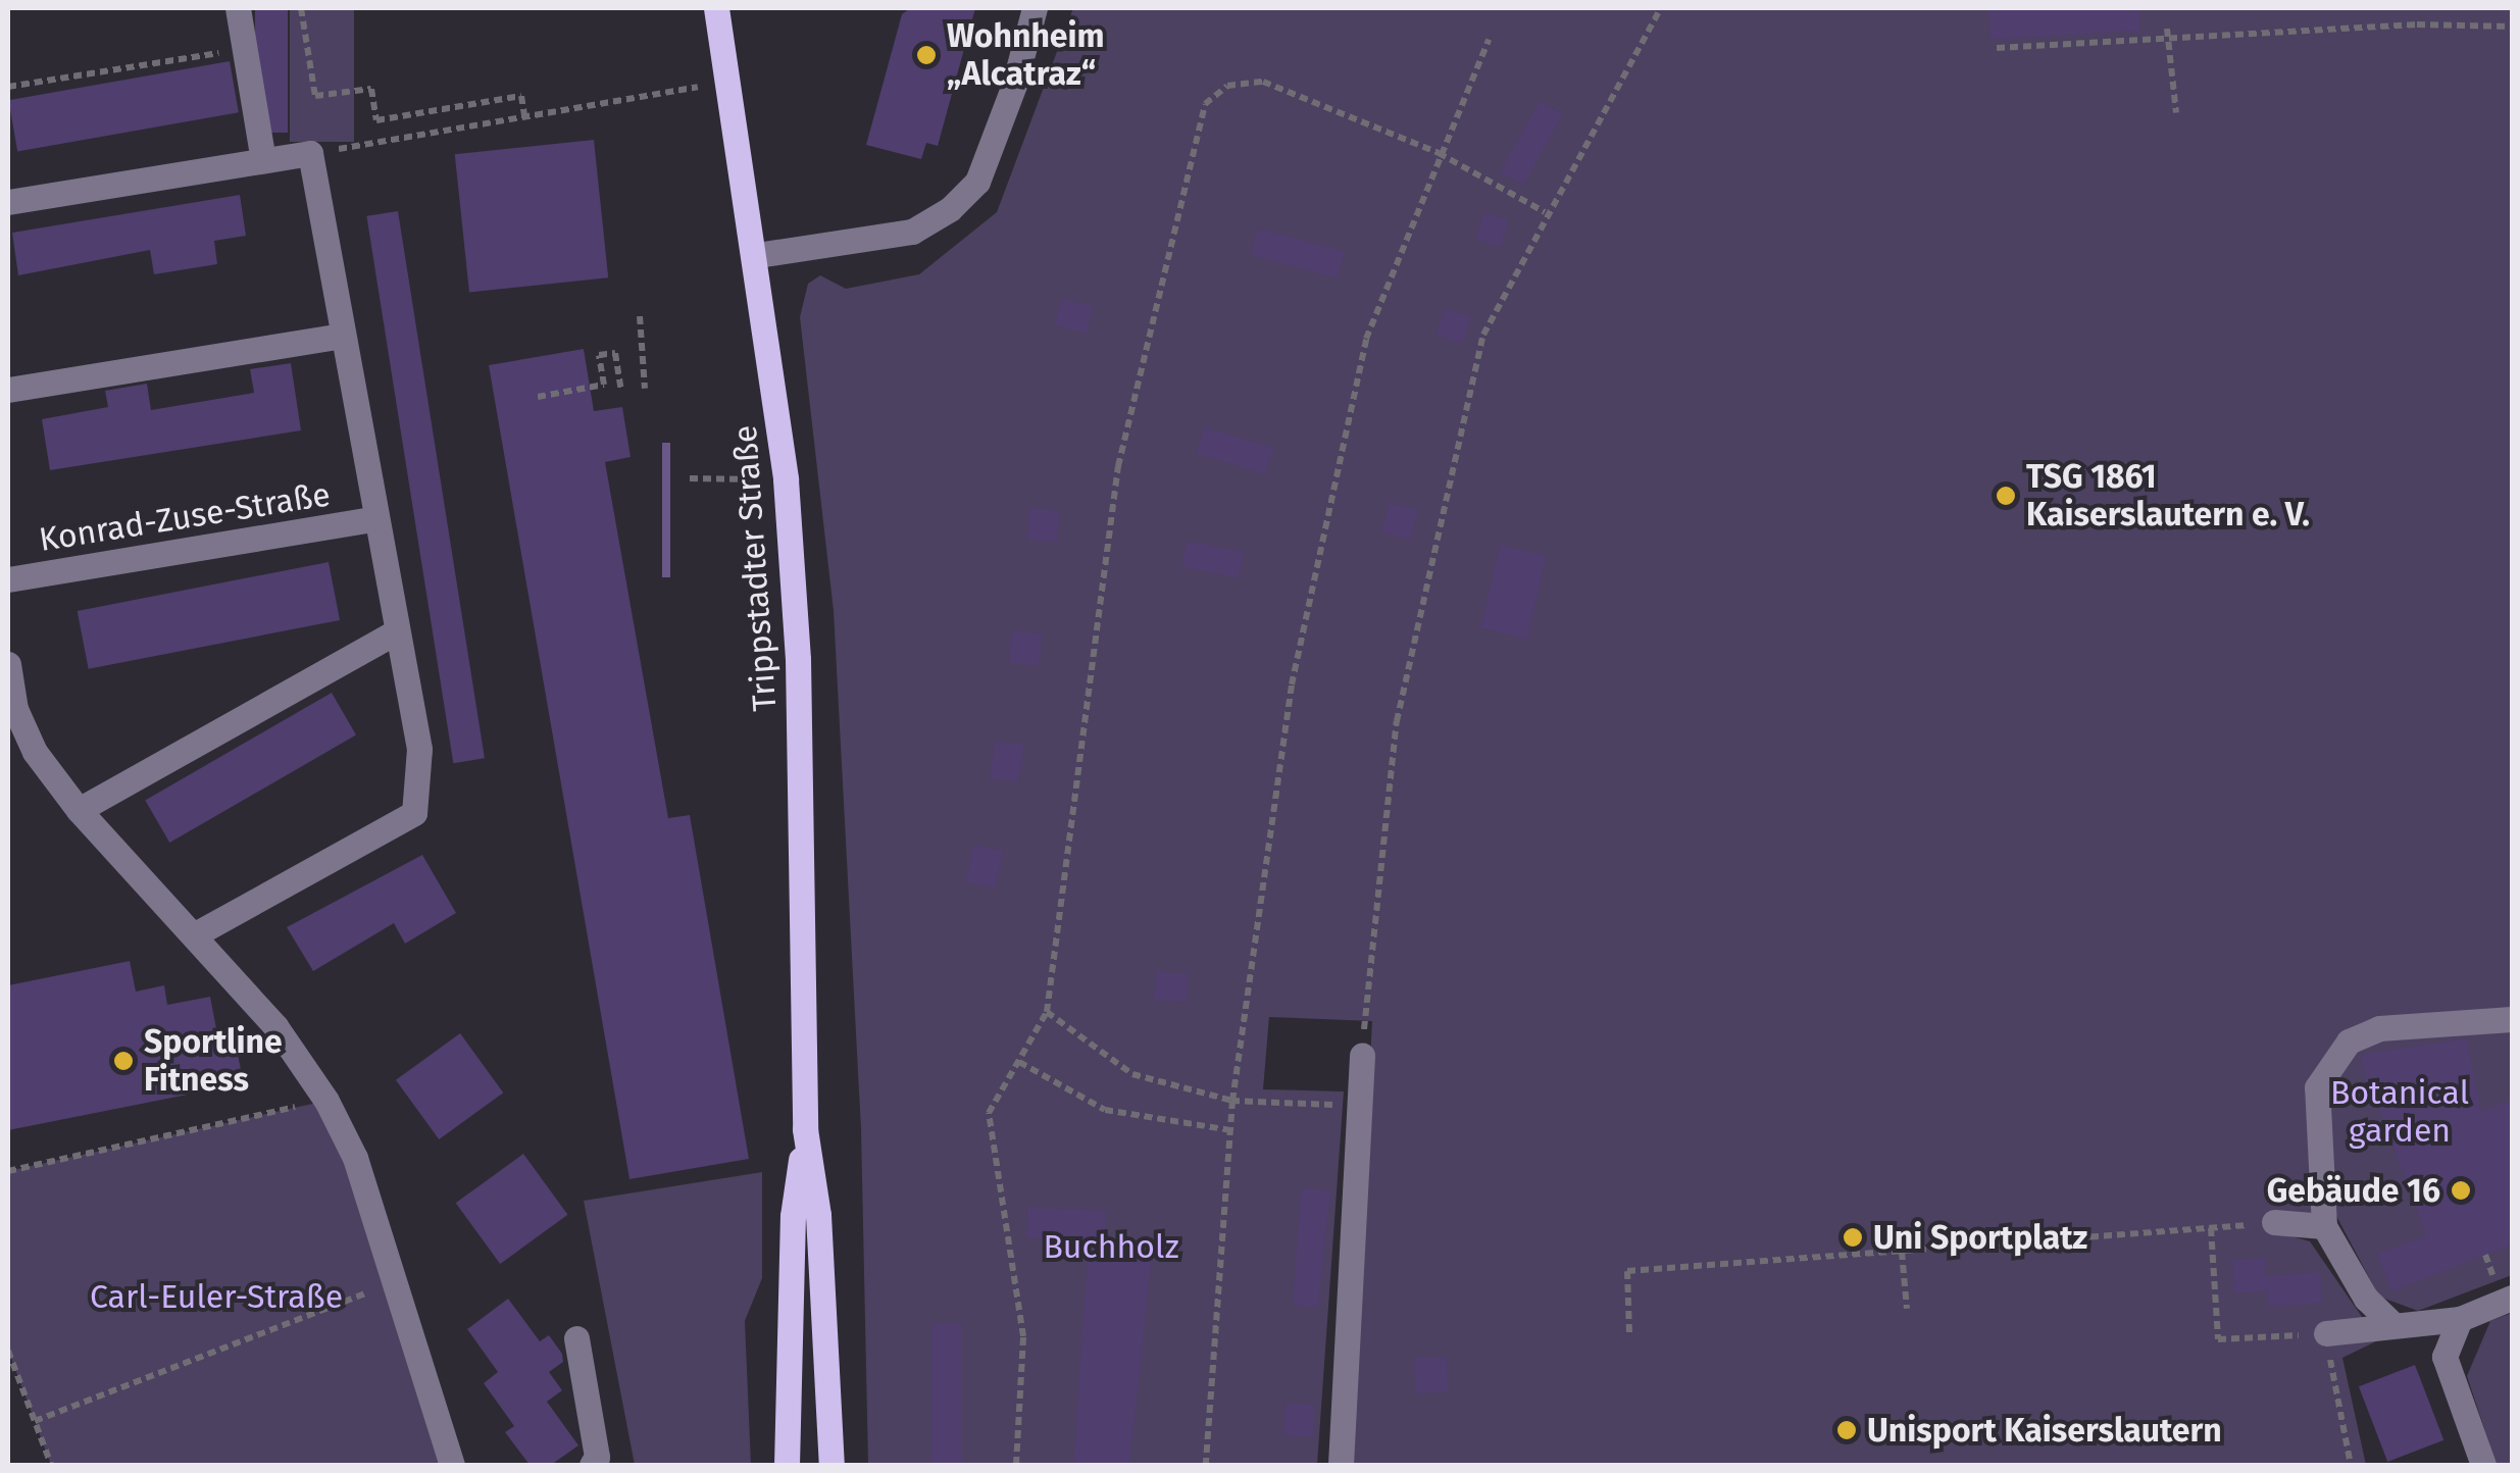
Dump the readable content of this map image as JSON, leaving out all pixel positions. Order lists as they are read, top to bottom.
{
  "streets": {
    "main road": ["Trippstadter Straße"],
    "street": ["Konrad-Zuse-Straße"]
  },
  "parks": ["Botanical garden", "Buchholz", "Carl-Euler-Straße"],
  "places": [
    "Wohnheim „Alcatraz“",
    "TSG 1861 Kaiserslautern e. V.",
    "Sportline Fitness",
    "Gebäude 16",
    "Uni Sportplatz",
    "Unisport Kaiserslautern"
  ]
}
